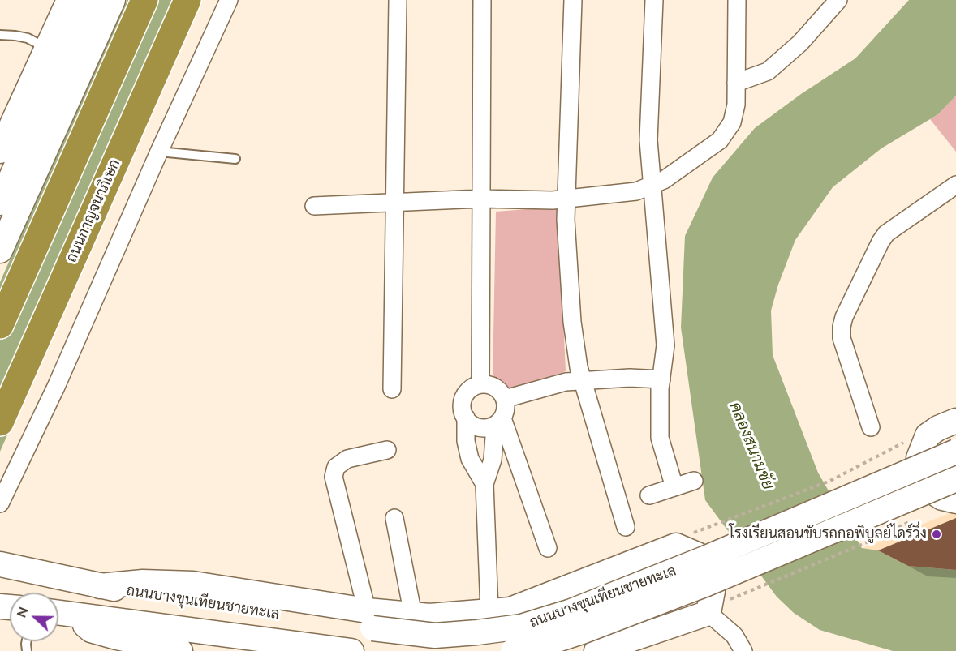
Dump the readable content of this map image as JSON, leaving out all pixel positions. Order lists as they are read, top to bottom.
{
  "streets": {
    "highway": ["ถนนกาญจนาภิเษก"],
    "main road": ["ถนนบางขุนเทียนชายทะเล"]
  },
  "water": ["คลองสนามชัย"],
  "places": ["โรงเรียนสอนขับรถกอพิบูลย์ไดร์วิ่ง"],
  "north": "left"
}
